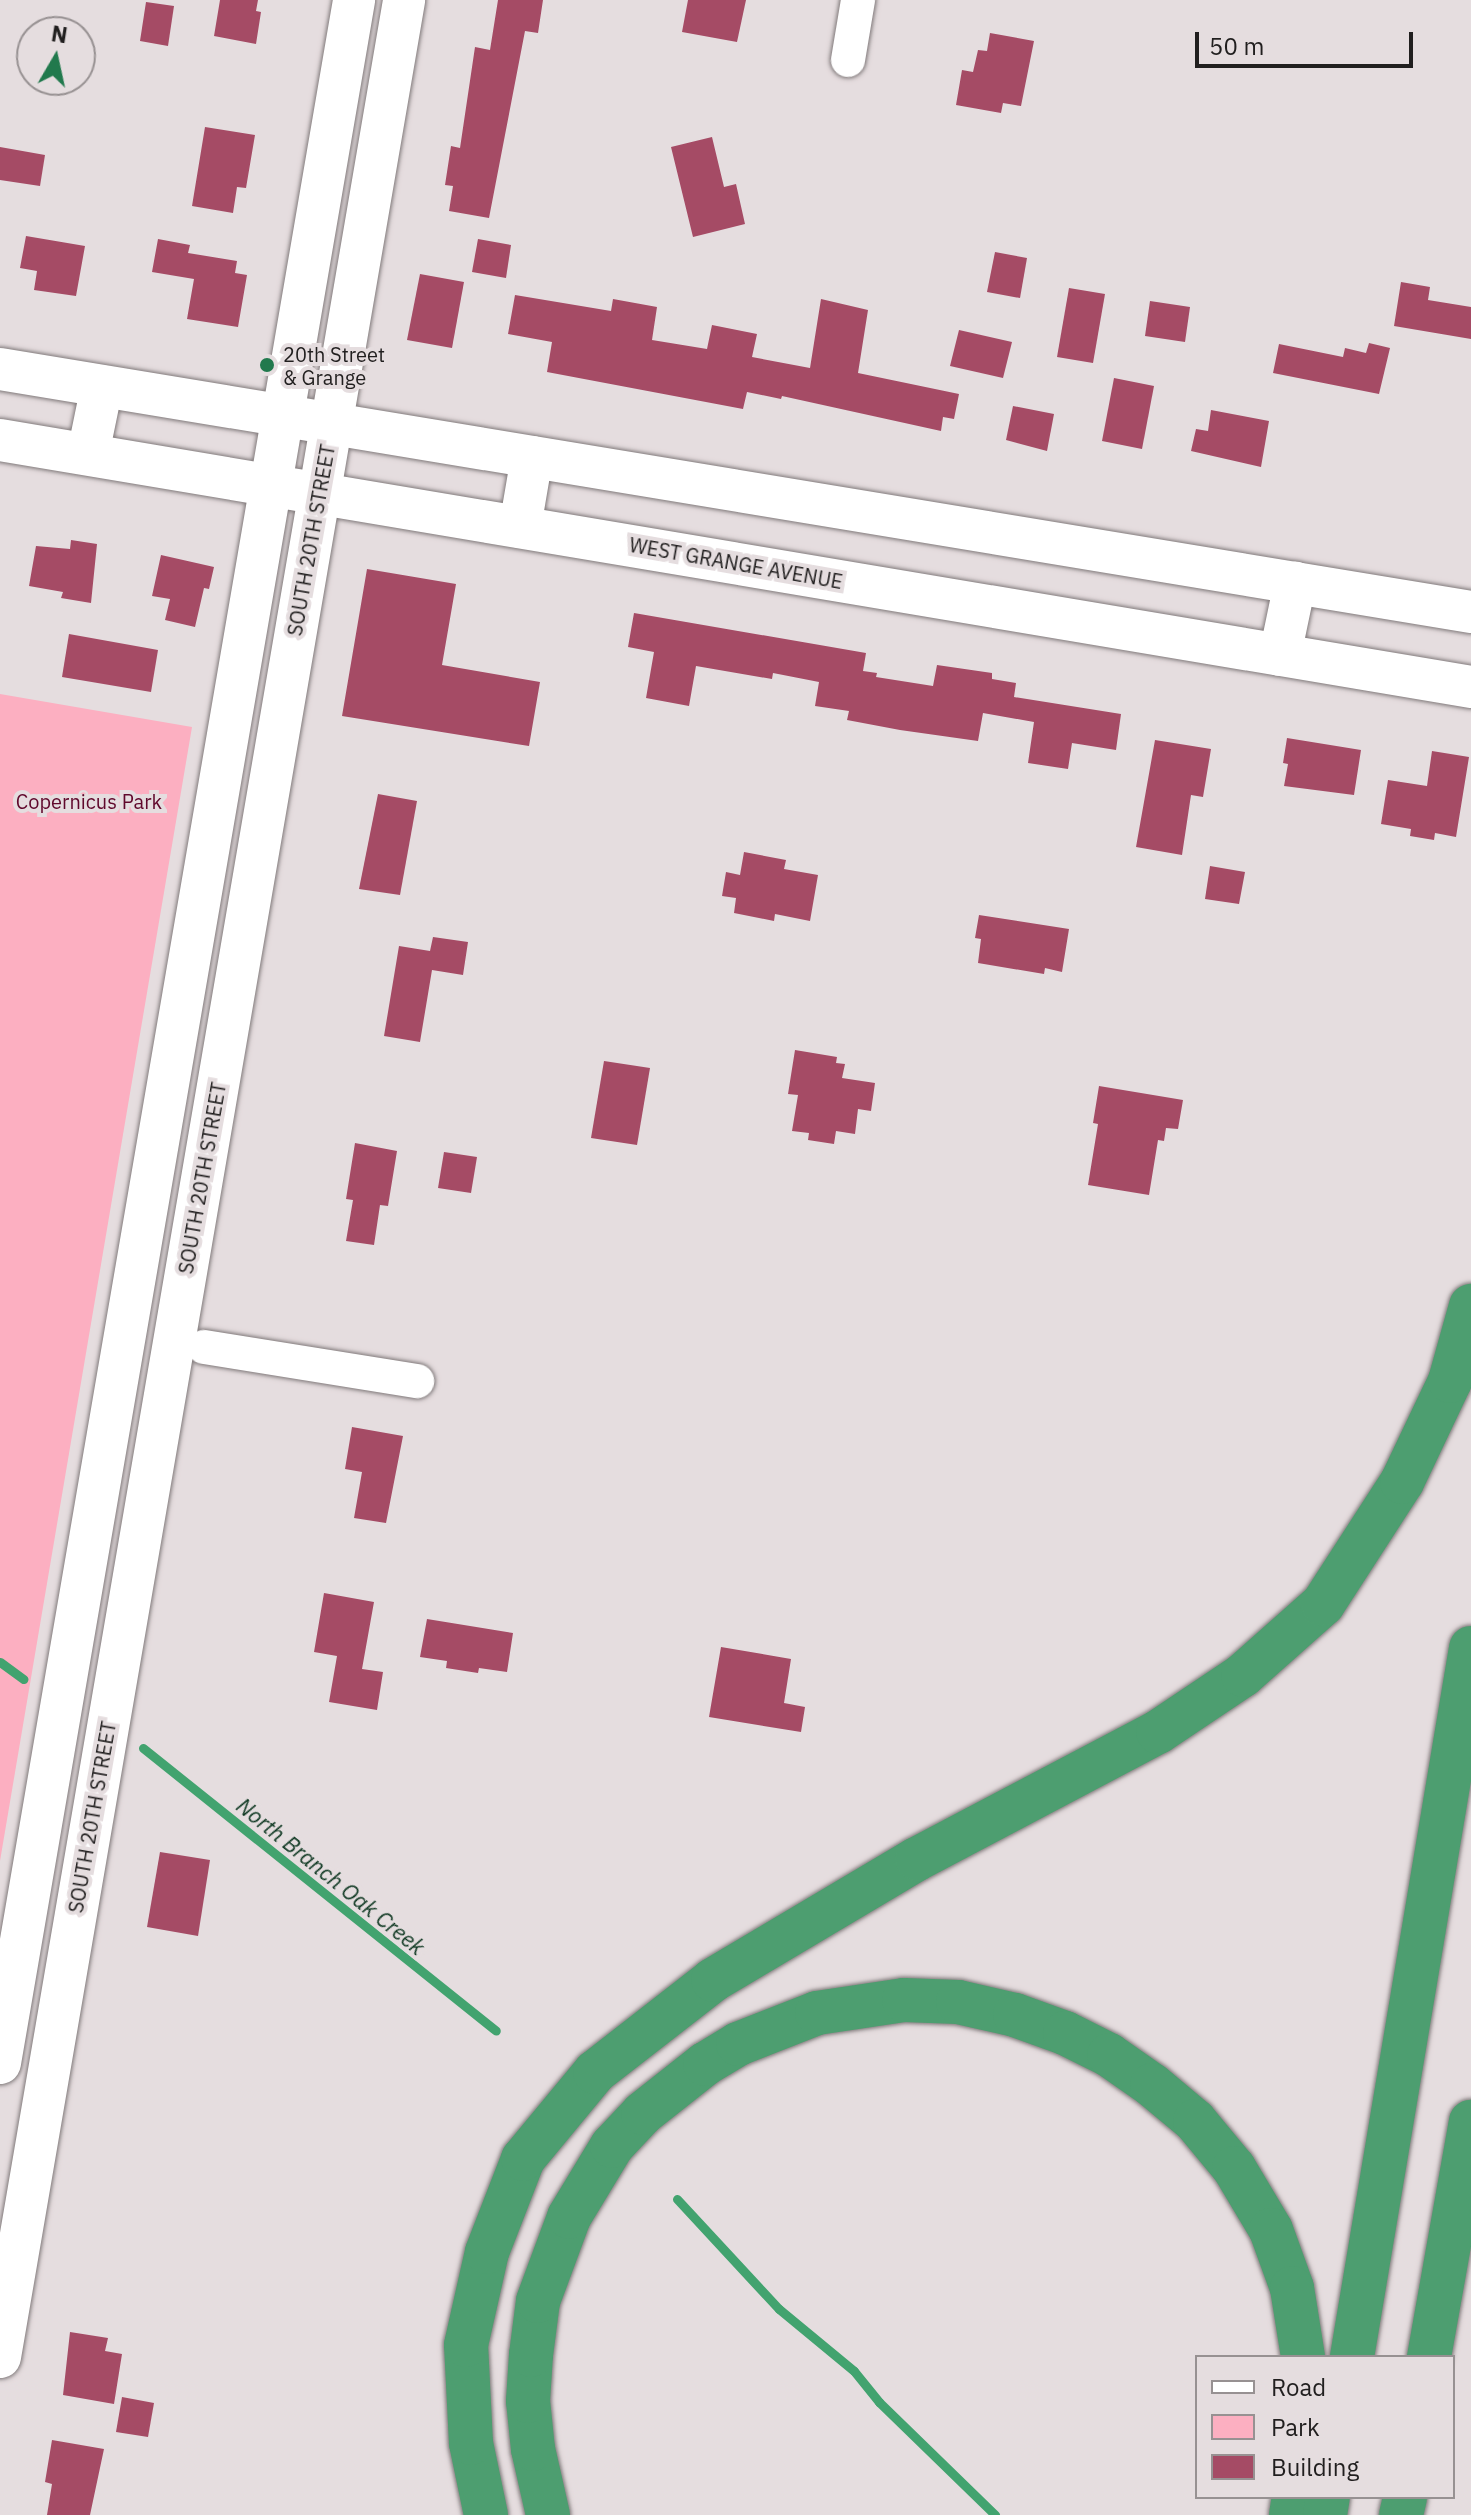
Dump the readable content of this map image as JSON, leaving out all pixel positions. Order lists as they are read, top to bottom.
{
  "streets": {
    "street": ["SOUTH 20TH STREET", "WEST GRANGE AVENUE"]
  },
  "crossings": [
    ["SOUTH 20TH STREET", "WEST GRANGE AVENUE"]
  ],
  "water": ["North Branch Oak Creek"],
  "parks": ["Copernicus Park"],
  "places": ["20th Street & Grange"],
  "legend": ["Road", "Park", "Building"],
  "scale_bar": "50 m",
  "north": "top"
}
